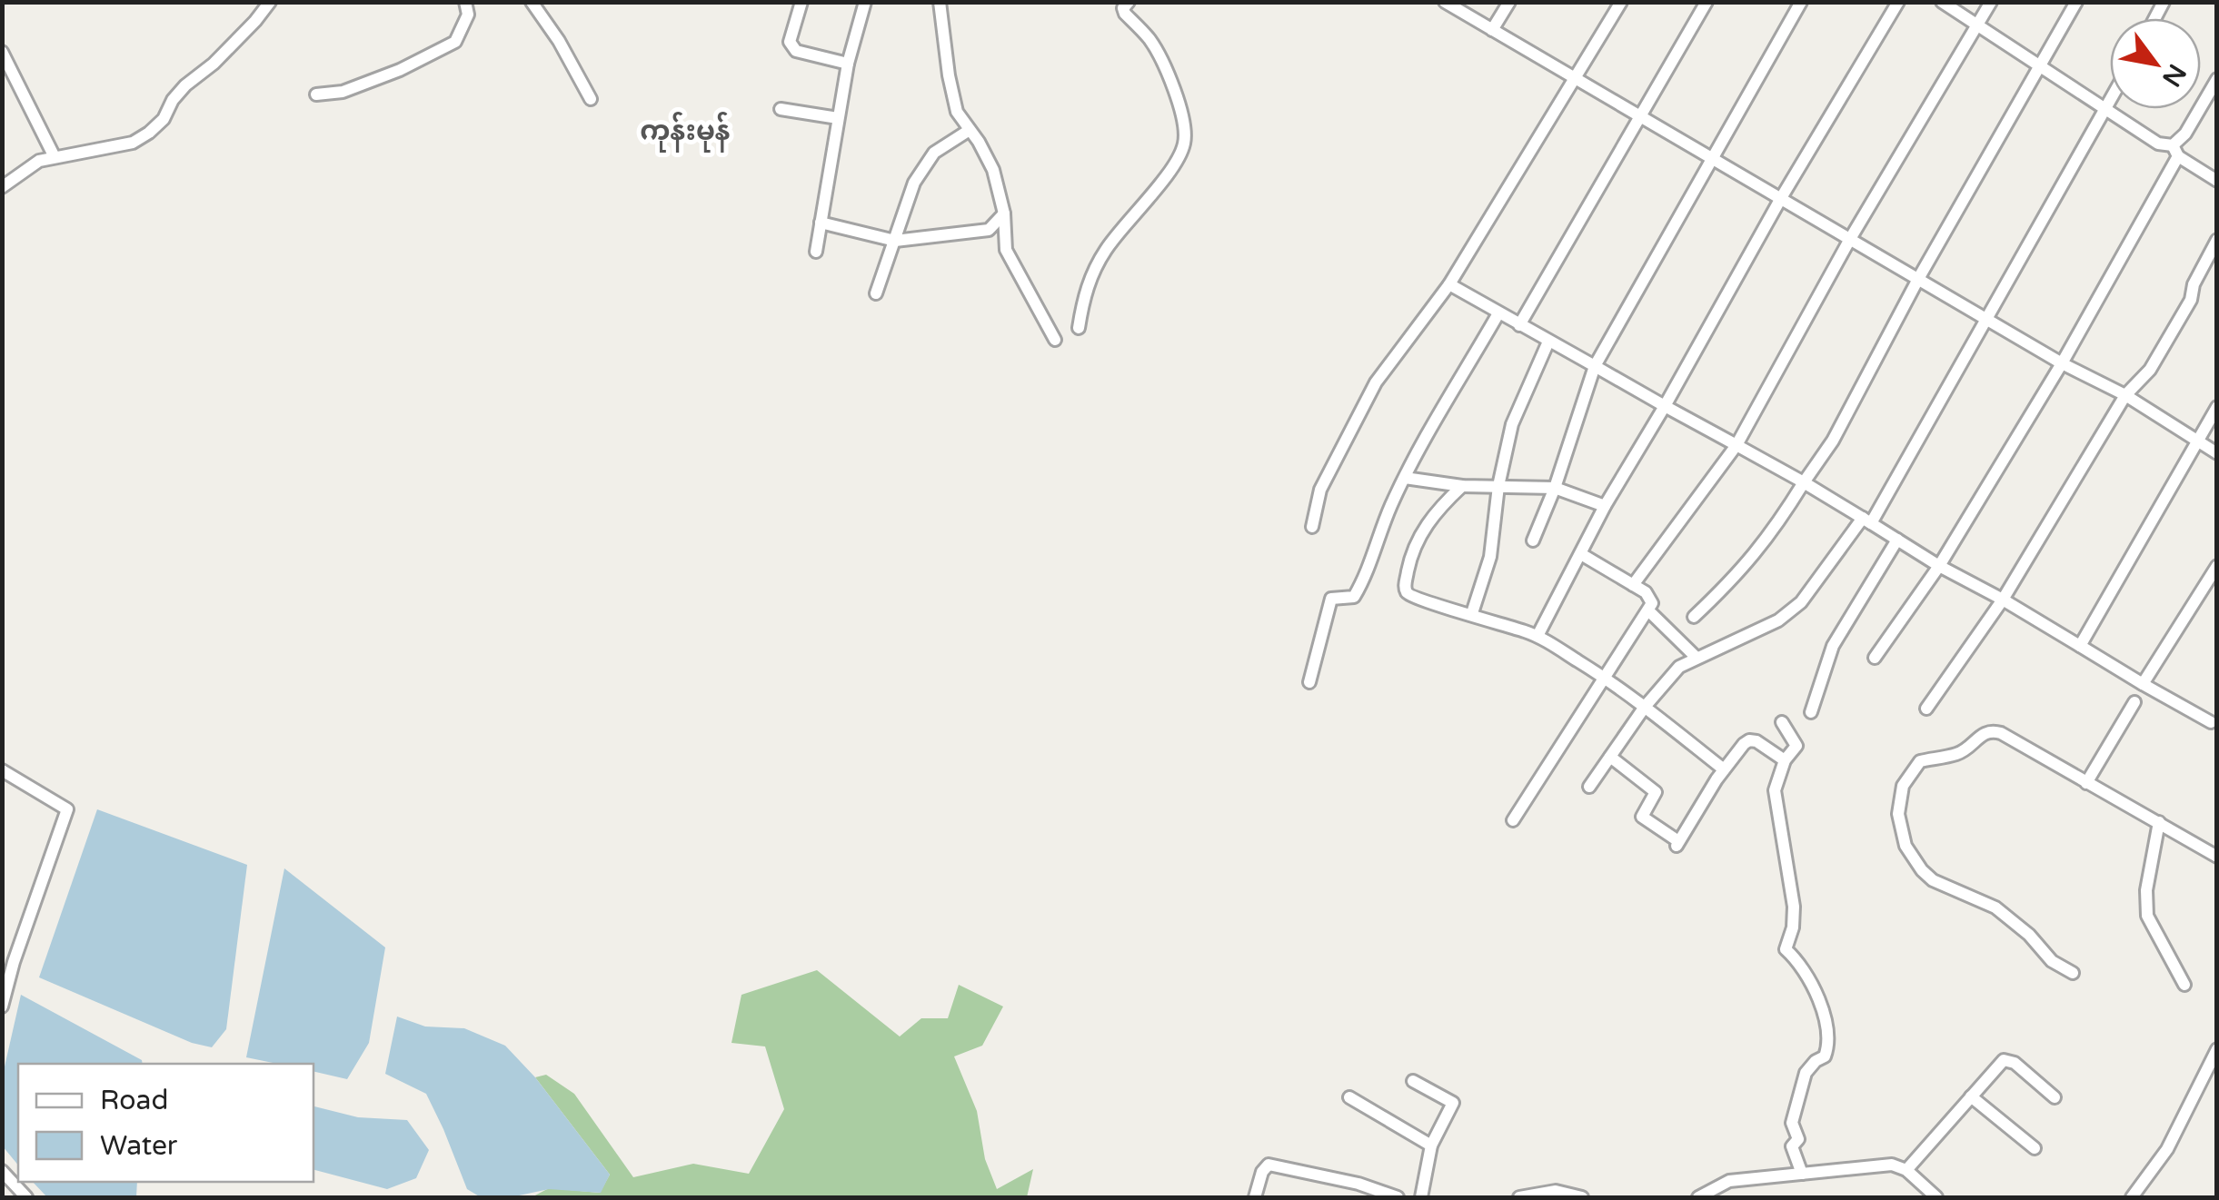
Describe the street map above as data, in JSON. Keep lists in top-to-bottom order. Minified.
{"districts":["ကုန်းမုန်"],"legend":["Road","Water"],"north":"bottom right"}
